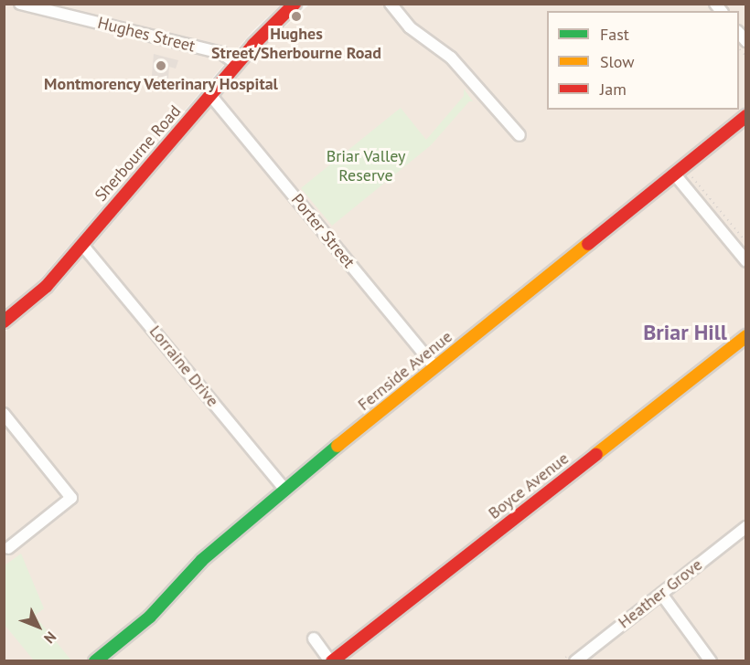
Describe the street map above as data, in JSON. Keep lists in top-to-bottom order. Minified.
{"streets":{"street":["Hughes Street","Sherbourne Road","Porter Street","Lorraine Drive","Fernside Avenue","Boyce Avenue","Heather Grove"]},"crossings":[["Hughes Street","Sherbourne Road"],["Sherbourne Road","Porter Street"],["Sherbourne Road","Lorraine Drive"],["Porter Street","Fernside Avenue"],["Lorraine Drive","Fernside Avenue"]],"districts":["Briar Hill"],"parks":["Briar Valley Reserve"],"places":["Hughes Street/Sherbourne Road","Montmorency Veterinary Hospital"],"legend":["Fast","Slow","Jam"],"north":"bottom right"}
